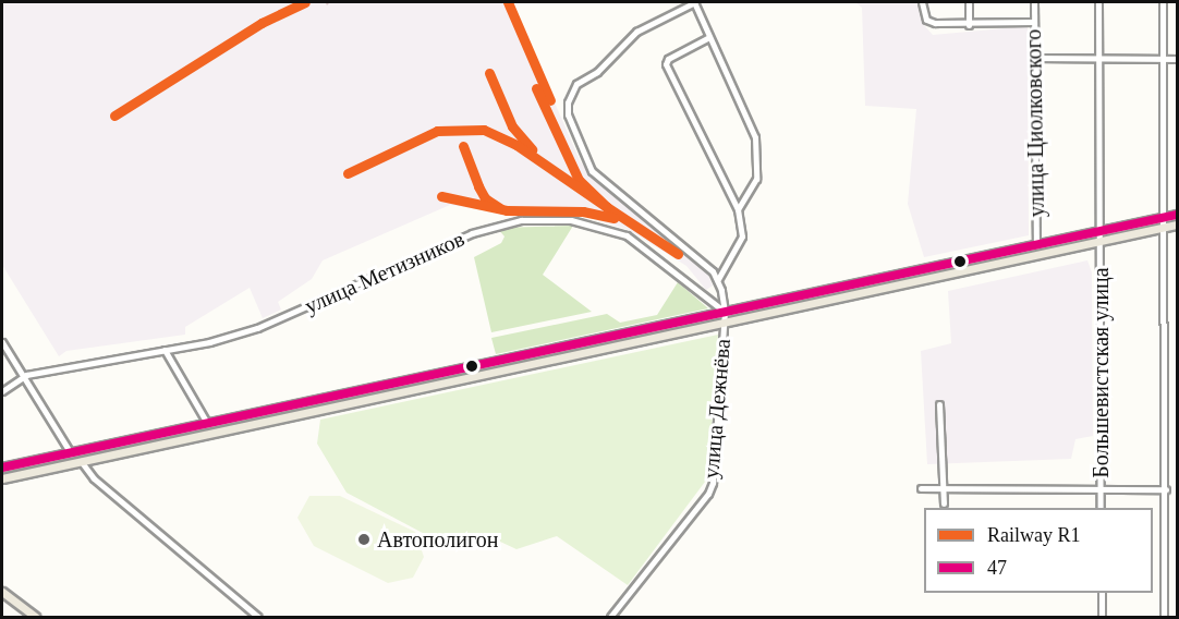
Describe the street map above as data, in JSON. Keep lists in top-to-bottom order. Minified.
{"streets":{"street":["улица Циолковского","улица Метизников","Большевистская улица","улица Дежнёва"]},"crossings":[["улица Метизников","улица Дежнёва"]],"places":["Автополигон"],"lines":["rail line R1","transit line 47"],"legend":["Railway R1","47"]}
